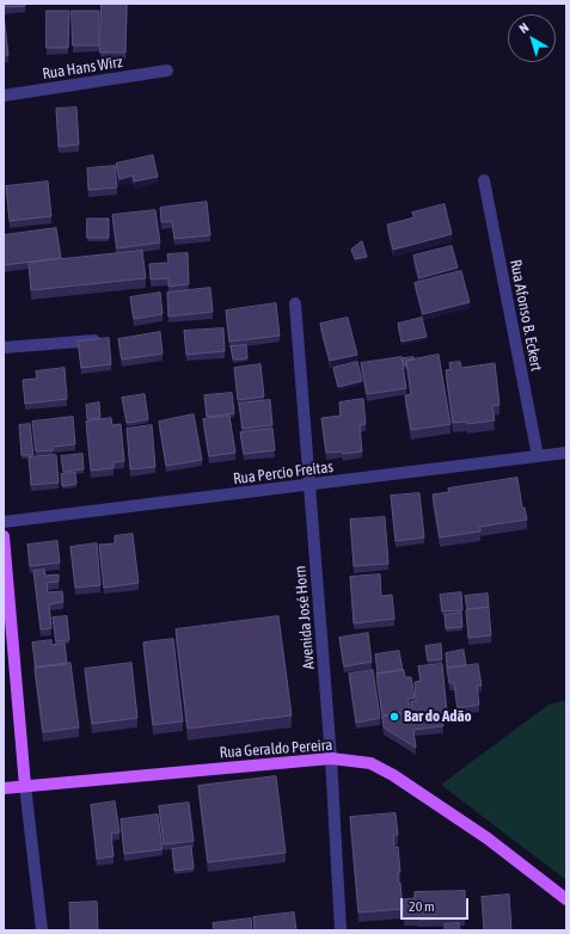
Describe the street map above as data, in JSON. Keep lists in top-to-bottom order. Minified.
{"streets":{"main road":["Rua Geraldo Pereira"],"street":["Rua Hans Wirz","Rua Afonso B. Eckert","Rua Percio Freitas","Avenida José Horn"]},"crossings":[["Rua Afonso B. Eckert","Rua Percio Freitas"],["Rua Percio Freitas","Avenida José Horn"],["Avenida José Horn","Rua Geraldo Pereira"]],"places":["Bar do Adão"],"scale_bar":"20 m","north":"top left"}
